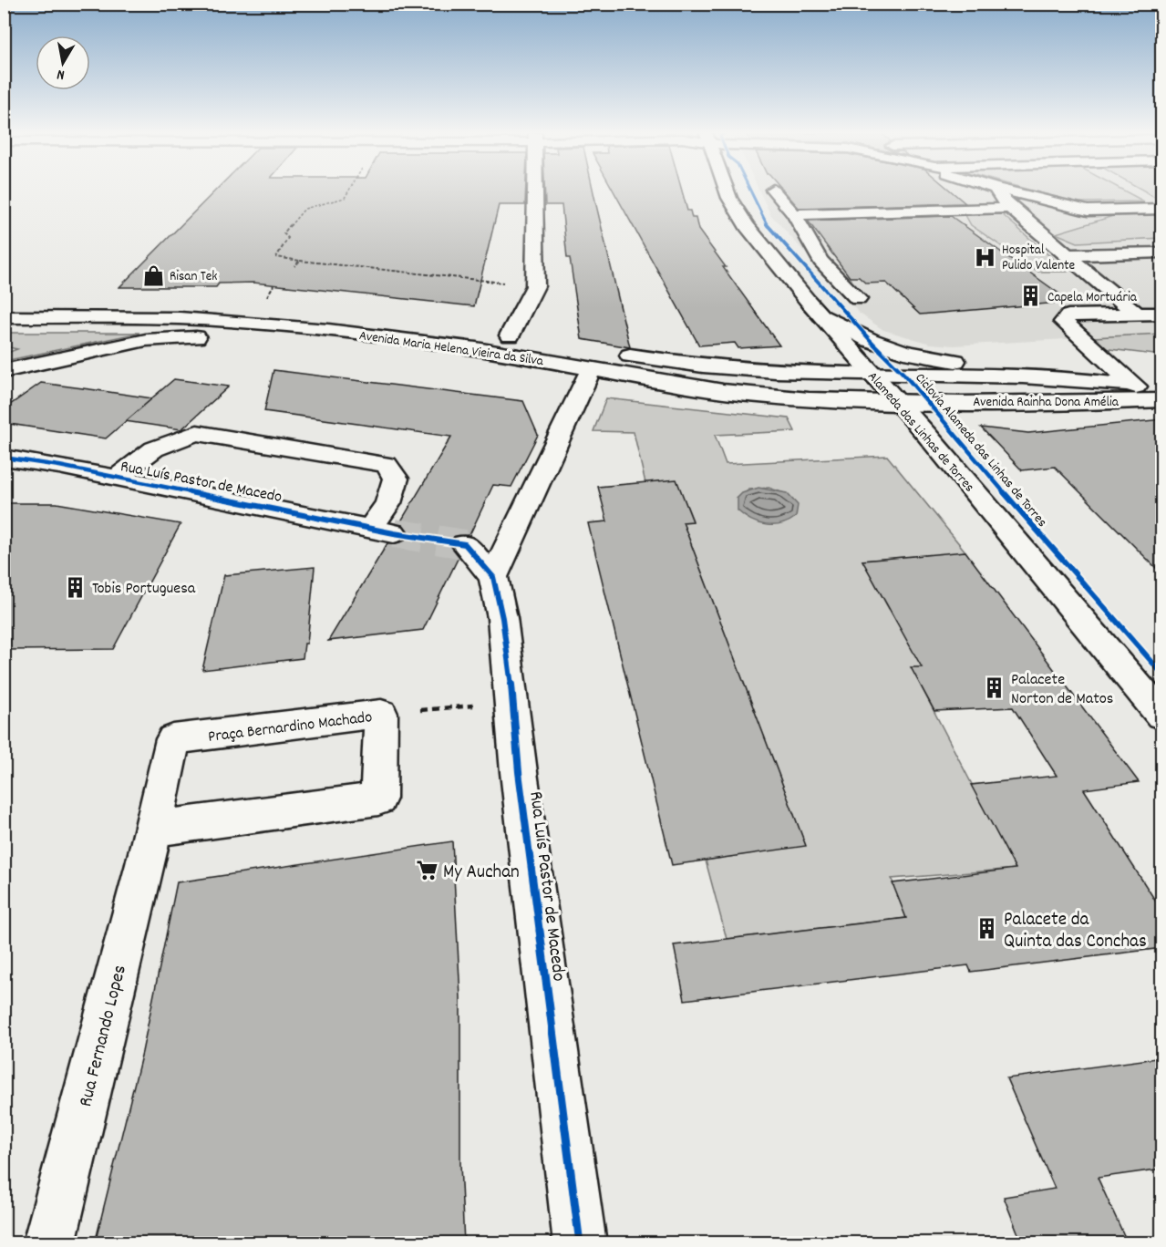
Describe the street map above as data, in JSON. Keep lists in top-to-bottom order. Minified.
{"streets":{"street":["Avenida Maria Helena Vieira da Silva","Avenida Rainha Dona Amélia","Alameda das Linhas de Torres","Rua Luís Pastor de Macedo","Praça Bernardino Machado","Rua Fernando Lopes"],"cycle path":["Ciclovia Alameda das Linhas de Torres"]},"crossings":[["Avenida Maria Helena Vieira da Silva","Avenida Rainha Dona Amélia"],["Avenida Maria Helena Vieira da Silva","Alameda das Linhas de Torres"],["Avenida Rainha Dona Amélia","Alameda das Linhas de Torres"],["Praça Bernardino Machado","Rua Fernando Lopes"]],"places":{"hospital":["Hospital Pulido Valente"],"shop":["Risan Tek"],"building":["Capela Mortuária","Tobis Portuguesa","Palacete Norton de Matos","Palacete da Quinta das Conchas"],"supermarket":["My Auchan"]},"north":"bottom"}
